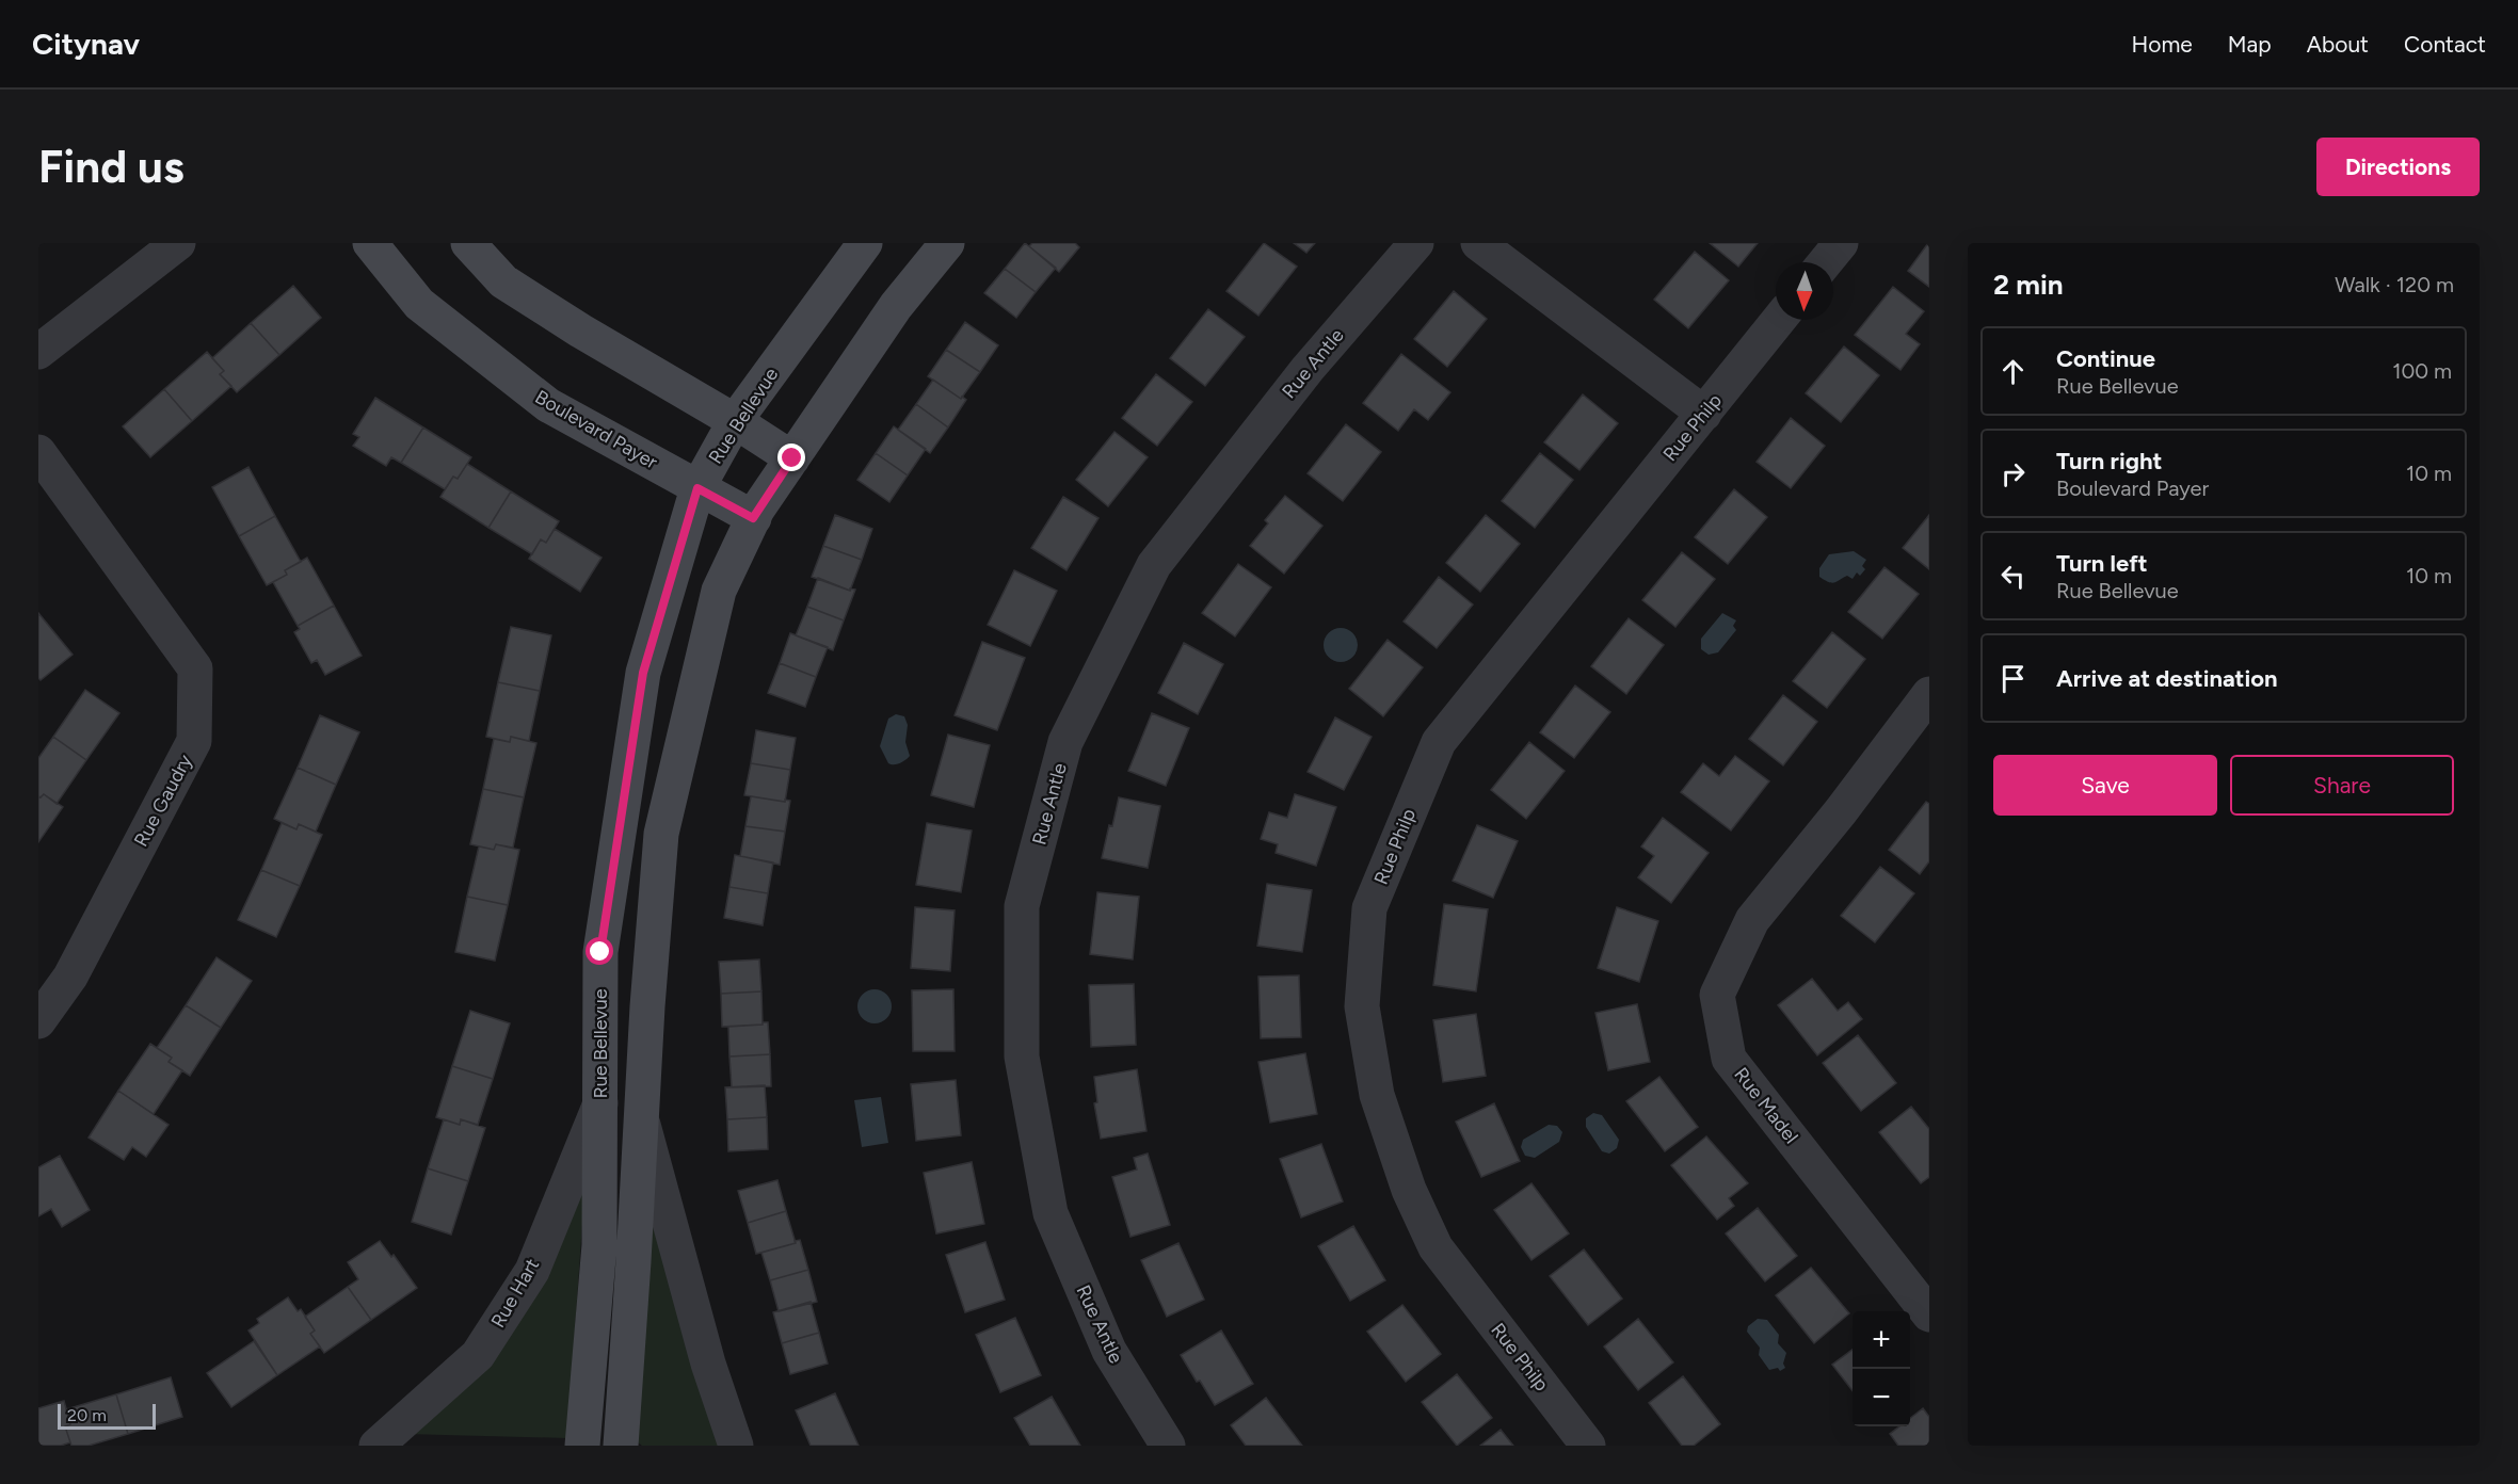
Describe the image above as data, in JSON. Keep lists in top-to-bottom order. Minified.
{"streets":{"street":["Rue Antle","Rue Bellevue","Rue Philp","Boulevard Payer","Rue Gaudry","Rue Madel","Rue Hart"]},"crossings":[["Rue Bellevue","Boulevard Payer"],["Rue Bellevue","Rue Hart"]],"scale_bar":"20 m","north":"bottom","page":{"header":"Citynav","nav":["Home","Map","About","Contact"],"buttons":["Directions",["Save","Share"]],"title":"Find us","heading":["2 min","Walk · 120 m"],"list":[["Continue","Rue Bellevue","100 m"],["Turn right","Boulevard Payer","10 m"],["Turn left","Rue Bellevue","10 m"],"Arrive at destination"],"map_buttons":["+","−"],"scale":"20 m"}}
